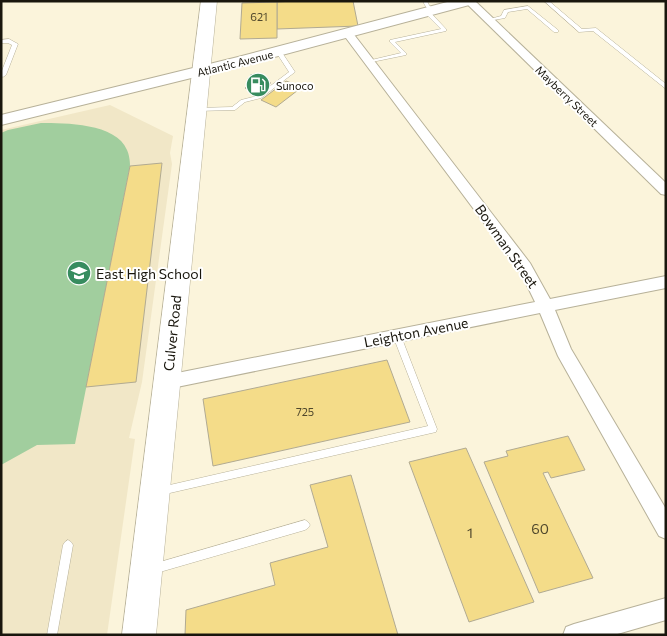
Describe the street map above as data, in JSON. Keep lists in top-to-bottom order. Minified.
{"streets":{"main road":["Atlantic Avenue","Culver Road"],"street":["Mayberry Street","Bowman Street","Leighton Avenue"]},"crossings":[["Atlantic Avenue","Mayberry Street"],["Atlantic Avenue","Bowman Street"],["Atlantic Avenue","Culver Road"],["Bowman Street","Leighton Avenue"],["Leighton Avenue","Culver Road"]],"places":{"fuel station":["Sunoco"],"school or university":["East High School"]},"house_numbers":["621","725","60","1"]}
